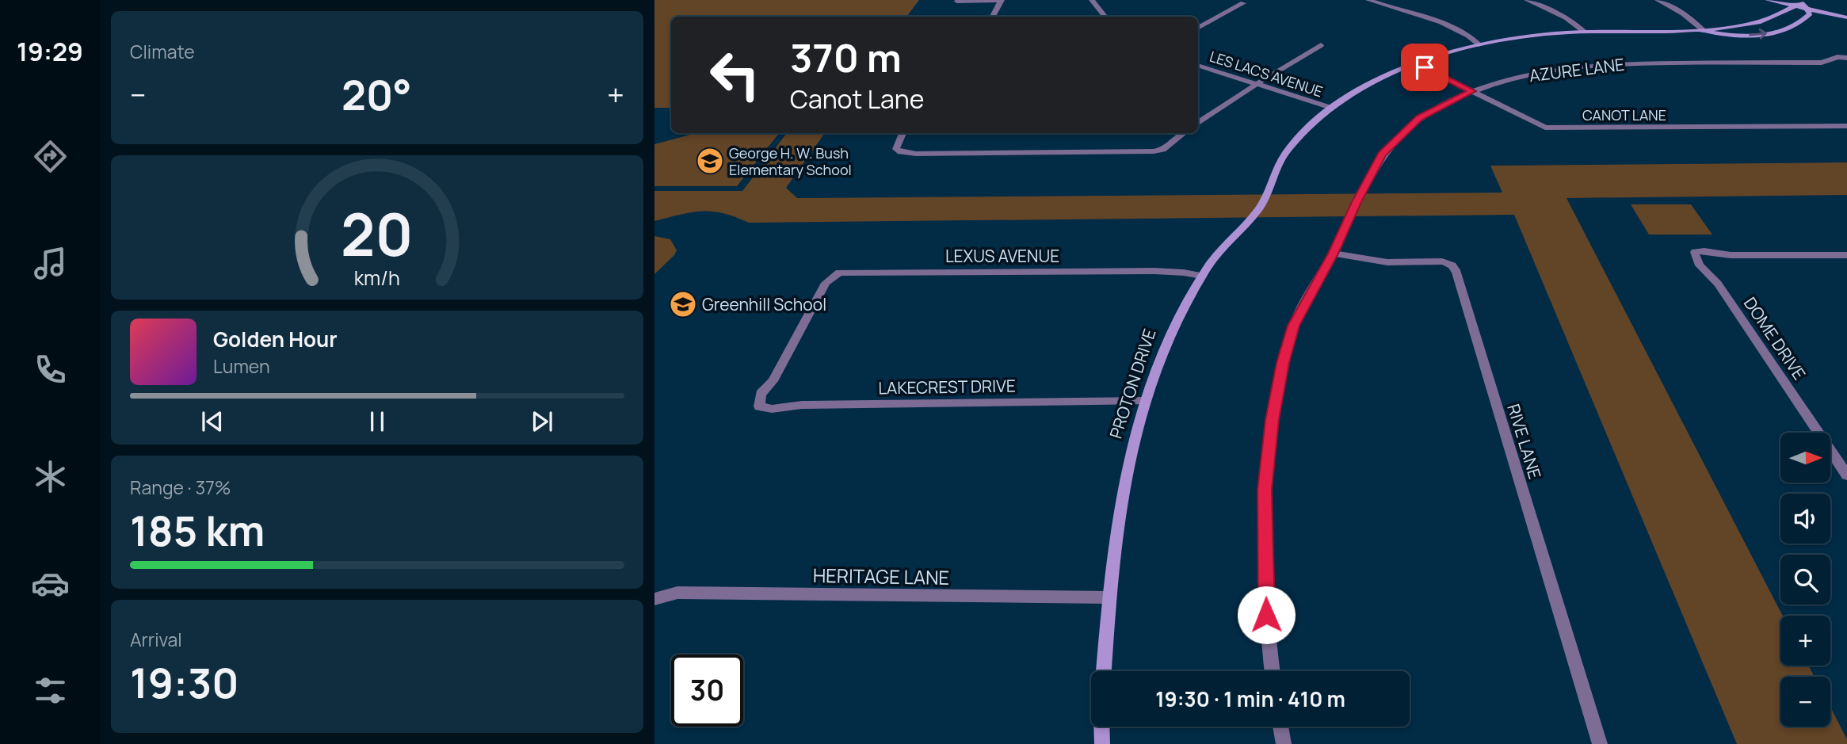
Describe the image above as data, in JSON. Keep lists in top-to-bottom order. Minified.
{"streets":{"street":["AZURE LANE","LES LACS AVENUE","CANOT LANE","LEXUS AVENUE","DOME DRIVE","PROTON DRIVE","LAKECREST DRIVE","RIVE LANE","HERITAGE LANE"]},"crossings":[["AZURE LANE","CANOT LANE"],["AZURE LANE","RIVE LANE"],["LES LACS AVENUE","PROTON DRIVE"],["CANOT LANE","PROTON DRIVE"],["LEXUS AVENUE","PROTON DRIVE"],["LEXUS AVENUE","LAKECREST DRIVE"],["PROTON DRIVE","LAKECREST DRIVE"],["PROTON DRIVE","HERITAGE LANE"]],"places":{"school or university":["George H. W. Bush Elementary School","Greenhill School"]},"north":"right","page":{"tabs":"19:29","tile":["Climate",["Range · 37%","185 km"],["Arrival","19:30"]],"turn":["370 m","Canot Lane"],"heat":["−","20°","+"],"song":["Golden Hour","Lumen"],"map_buttons":["+","−"],"limit":"30","trip":"19:30 · 1 min · 410 m","gauge":["20","km/h"]}}
